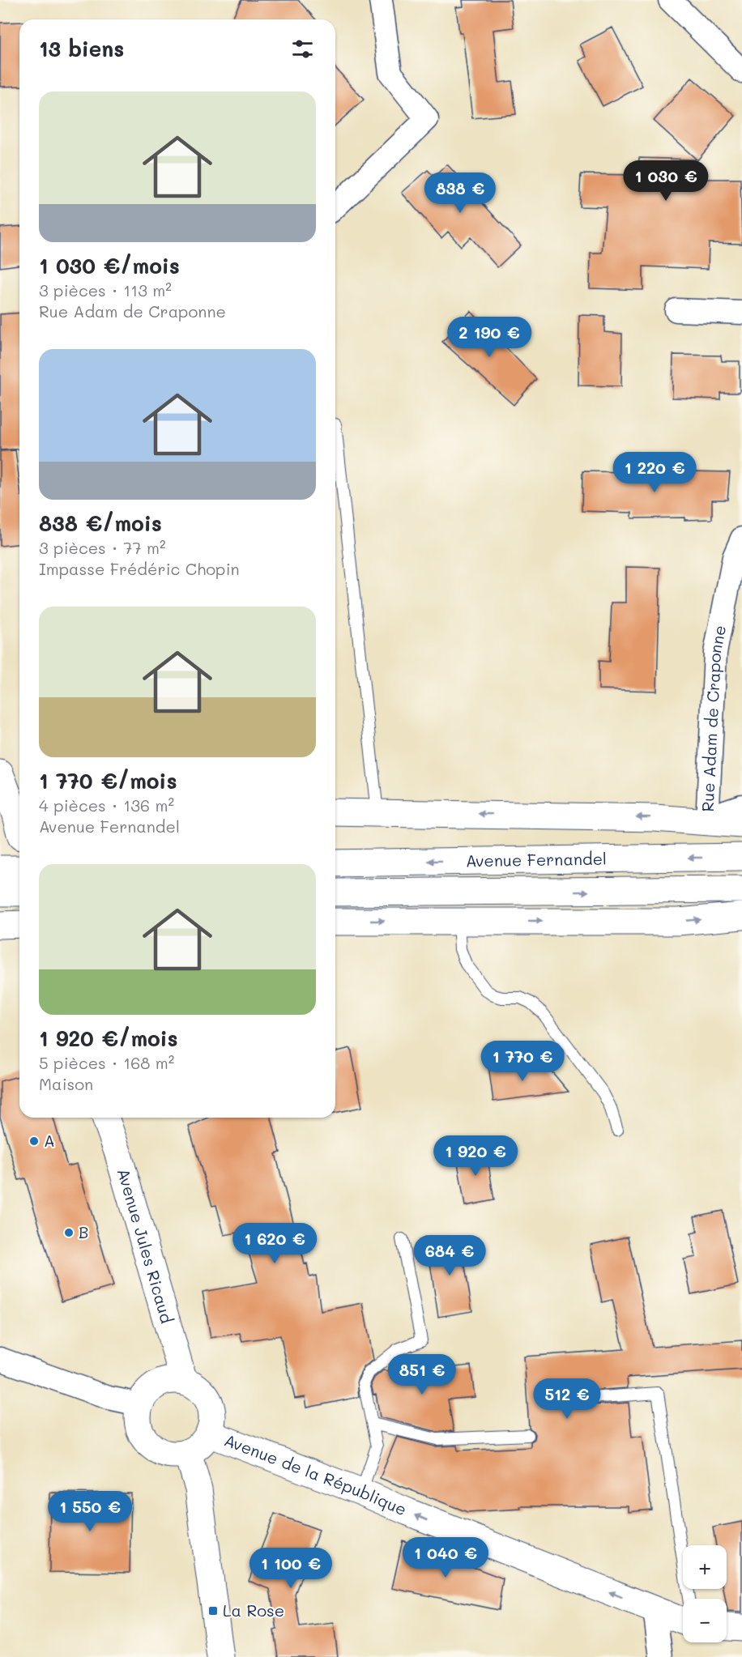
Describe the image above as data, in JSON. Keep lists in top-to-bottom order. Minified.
{"streets":{"main road":["Avenue Fernandel","Avenue Jules Ricaud","Avenue de la République"],"street":["Rue Adam de Craponne"]},"crossings":[["Avenue Jules Ricaud","Avenue de la République"]],"one_way":["Avenue de la République"],"places":{"other":["A","B"],"transit":["La Rose"]},"page":{"heading":"13 biens","list":[{"name":"1 030 €/mois","note":"3 pièces · 113 m² · Rue Adam de Craponne"},{"name":"838 €/mois","note":"3 pièces · 77 m² · Impasse Frédéric Chopin"},{"name":"1 770 €/mois","note":"4 pièces · 136 m² · Avenue Fernandel"},{"name":"1 920 €/mois","note":"5 pièces · 168 m² · Maison"}],"price":["1 030 €","838 €","2 190 €","1 220 €","1 770 €","1 920 €","1 620 €","684 €","851 €","512 €","1 550 €","1 040 €","1 100 €"],"map_buttons":["+","−"]}}
